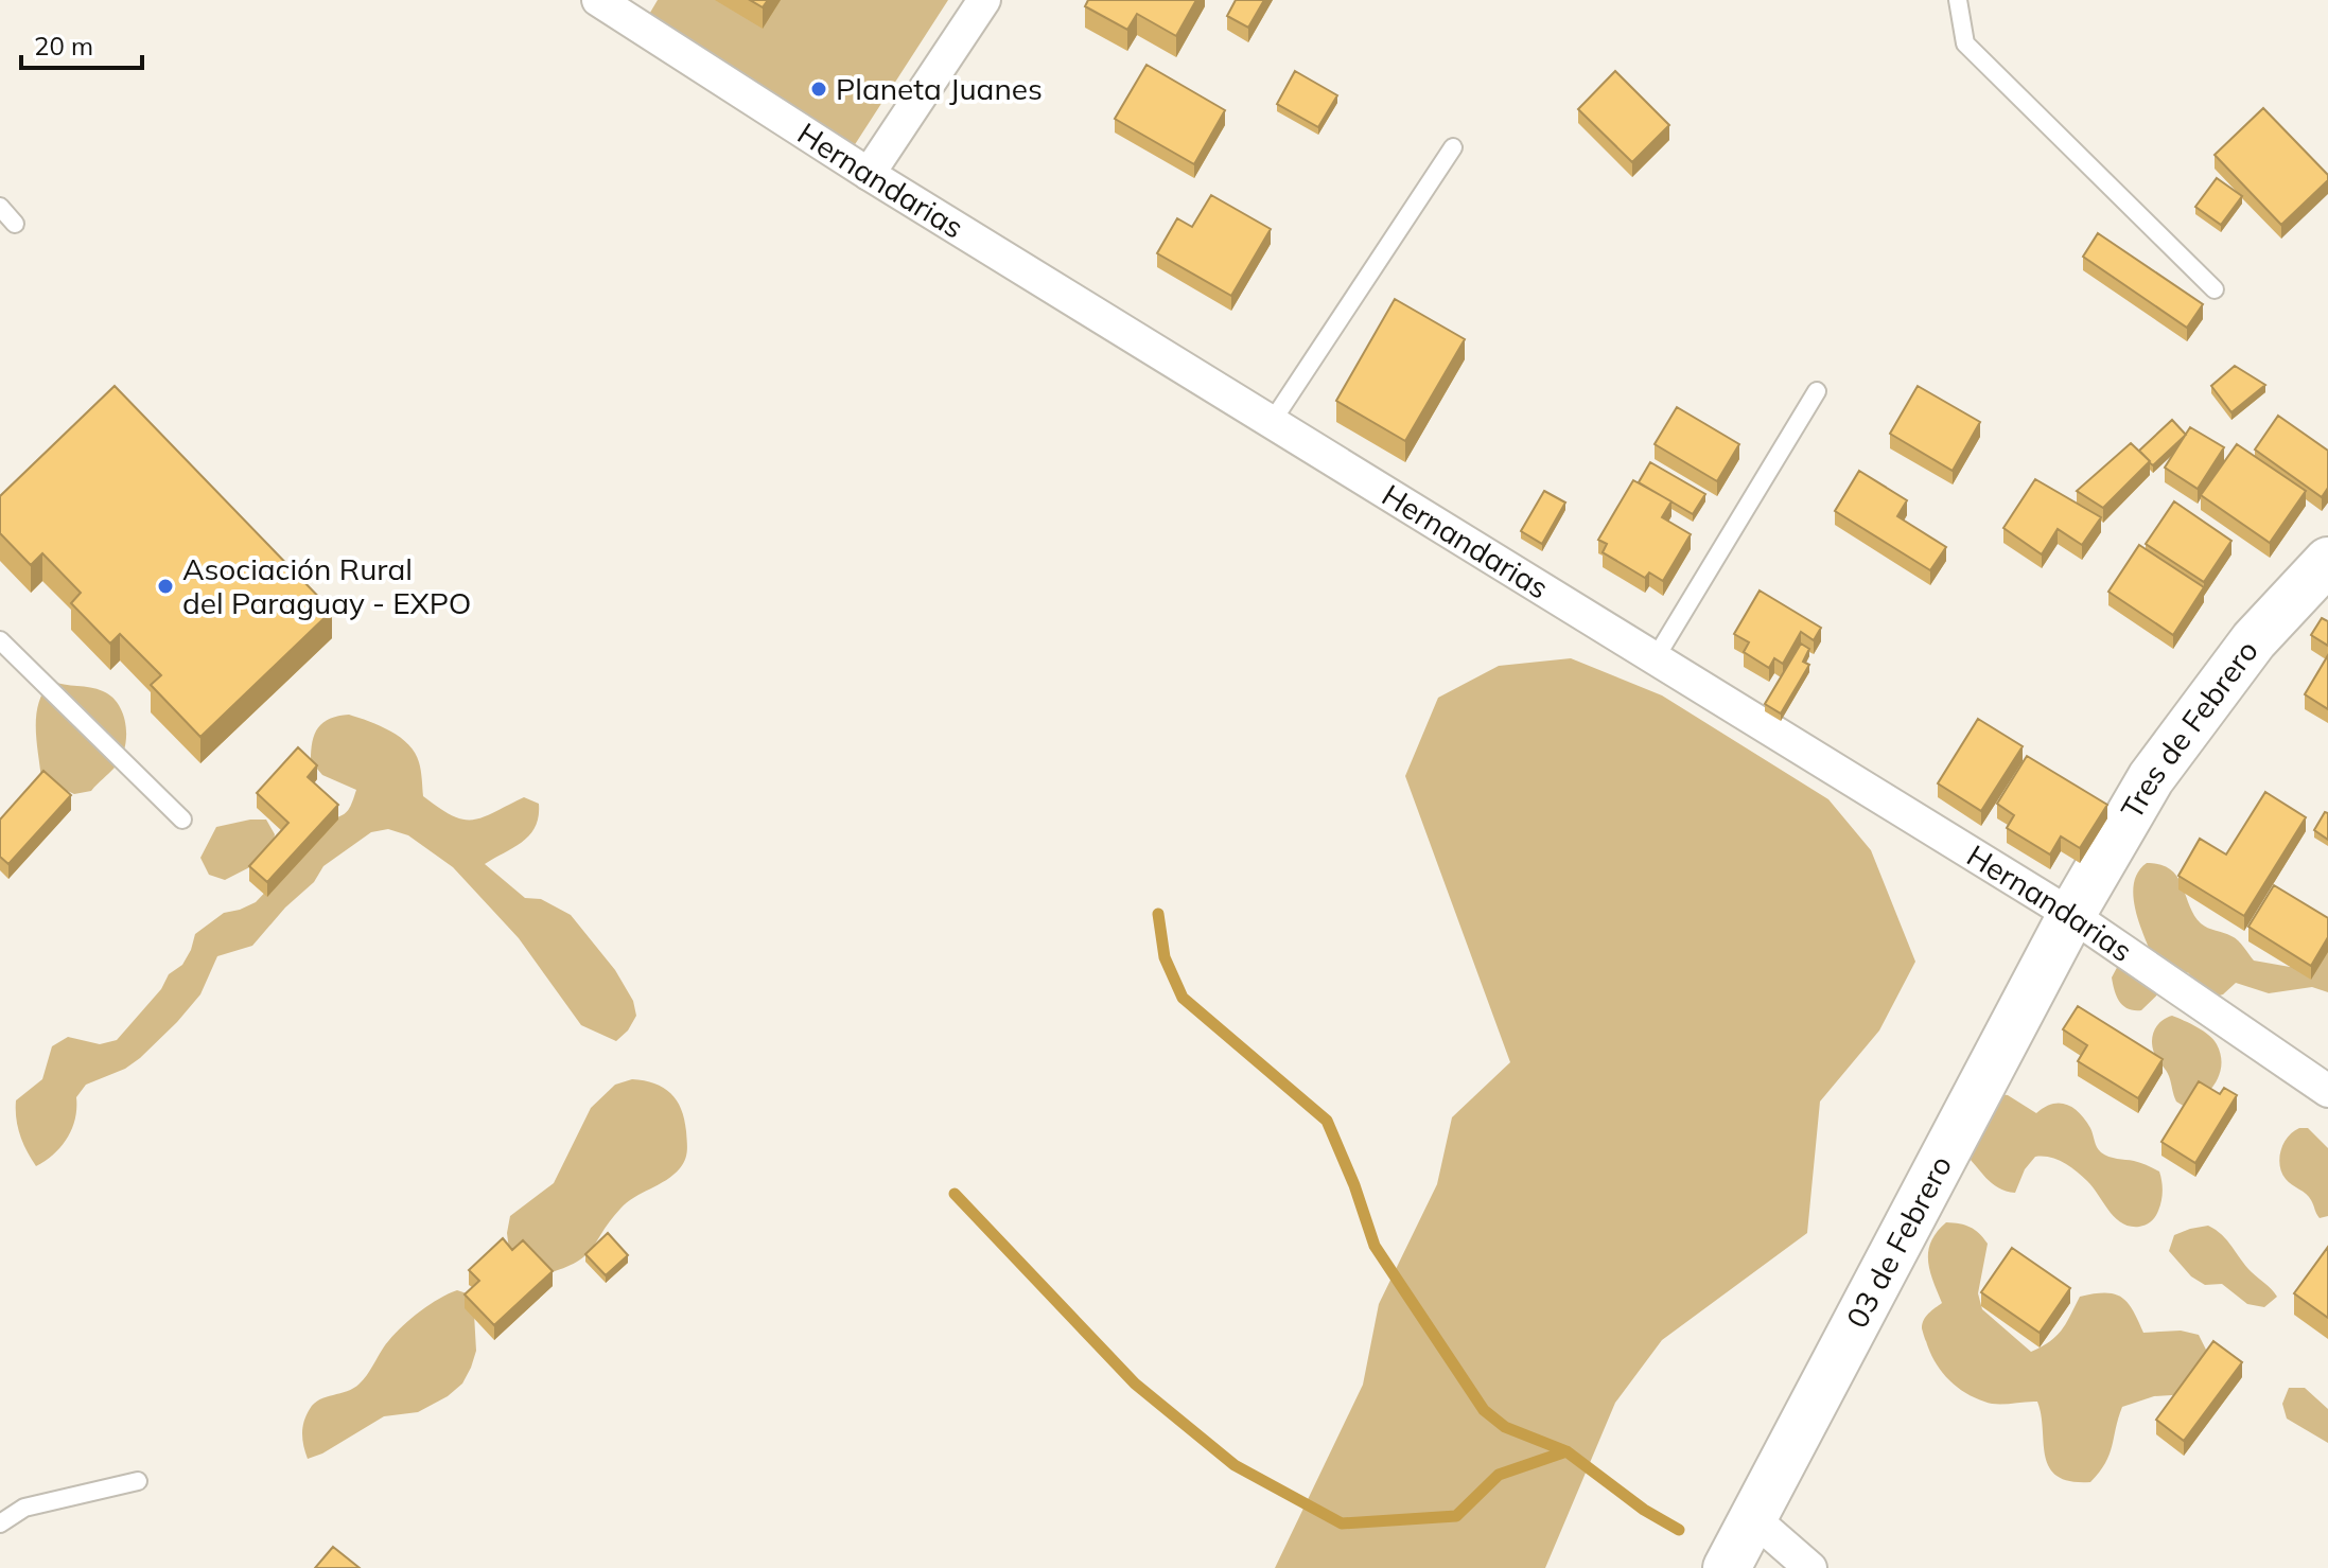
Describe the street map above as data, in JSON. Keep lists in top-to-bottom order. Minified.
{"streets":{"street":["Hernandarias","Tres de Febrero","03 de Febrero"]},"crossings":[["Hernandarias","Tres de Febrero"],["Hernandarias","03 de Febrero"],["Tres de Febrero","03 de Febrero"]],"places":["Planeta Juanes","Asociación Rural del Paraguay - EXPO"],"scale_bar":"20 m"}
